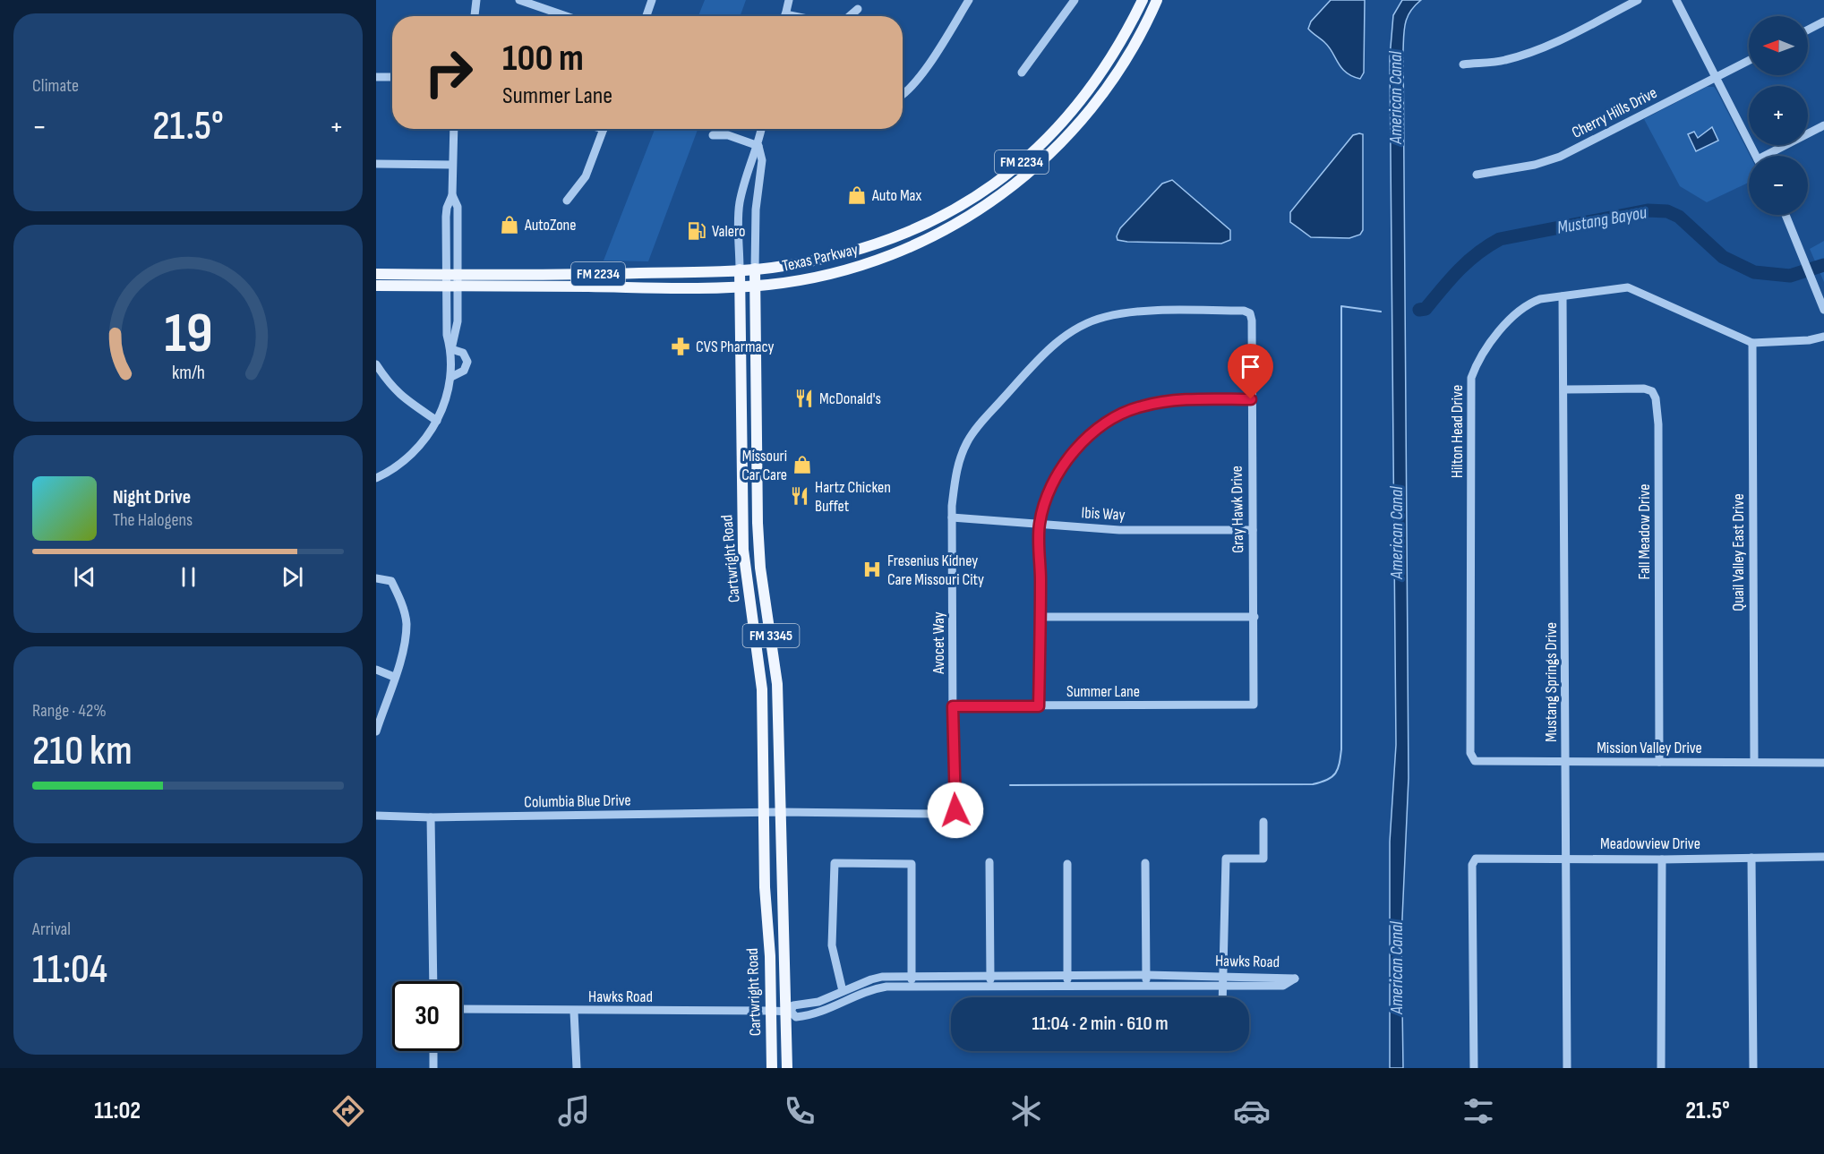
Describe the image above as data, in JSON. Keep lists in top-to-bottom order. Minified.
{"streets":{"main road":["FM 2234","Texas Parkway","Cartwright Road","FM 3345"],"street":["Cherry Hills Drive","Hilton Head Drive","Gray Hawk Drive","Ibis Way","Fall Meadow Drive","Quail Valley East Drive","Avocet Way","Mustang Springs Drive","Summer Lane","Mission Valley Drive","Columbia Blue Drive","Meadowview Drive","Hawks Road"]},"crossings":[["Texas Parkway","Cartwright Road"],["Hilton Head Drive","Quail Valley East Drive"],["Hilton Head Drive","Mustang Springs Drive"],["Hilton Head Drive","Mission Valley Drive"],["Gray Hawk Drive","Ibis Way"],["Gray Hawk Drive","Avocet Way"],["Gray Hawk Drive","Summer Lane"],["Ibis Way","Avocet Way"],["Fall Meadow Drive","Mustang Springs Drive"],["Fall Meadow Drive","Mission Valley Drive"],["Quail Valley East Drive","Mission Valley Drive"],["Cartwright Road","Avocet Way"],["Cartwright Road","Columbia Blue Drive"],["Cartwright Road","Hawks Road"],["Avocet Way","Summer Lane"],["Avocet Way","Columbia Blue Drive"],["Mustang Springs Drive","Mission Valley Drive"],["Mustang Springs Drive","Meadowview Drive"]],"water":["American Canal","Mustang Bayou"],"places":{"shop":["Auto Max","AutoZone","Missouri Car Care"],"fuel station":["Valero"],"pharmacy":["CVS Pharmacy"],"restaurant":["McDonald's","Hartz Chicken Buffet"],"hospital":["Fresenius Kidney Care Missouri City"]},"north":"left","page":{"tile":["Climate",["Range · 42%","210 km"],["Arrival","11:04"]],"map_buttons":["+","−"],"turn":["100 m","Summer Lane"],"heat":["−","21.5°","+"],"song":["Night Drive","The Halogens"],"limit":"30","trip":"11:04 · 2 min · 610 m","tabs":["11:02","21.5°"],"gauge":["19","km/h"]}}
